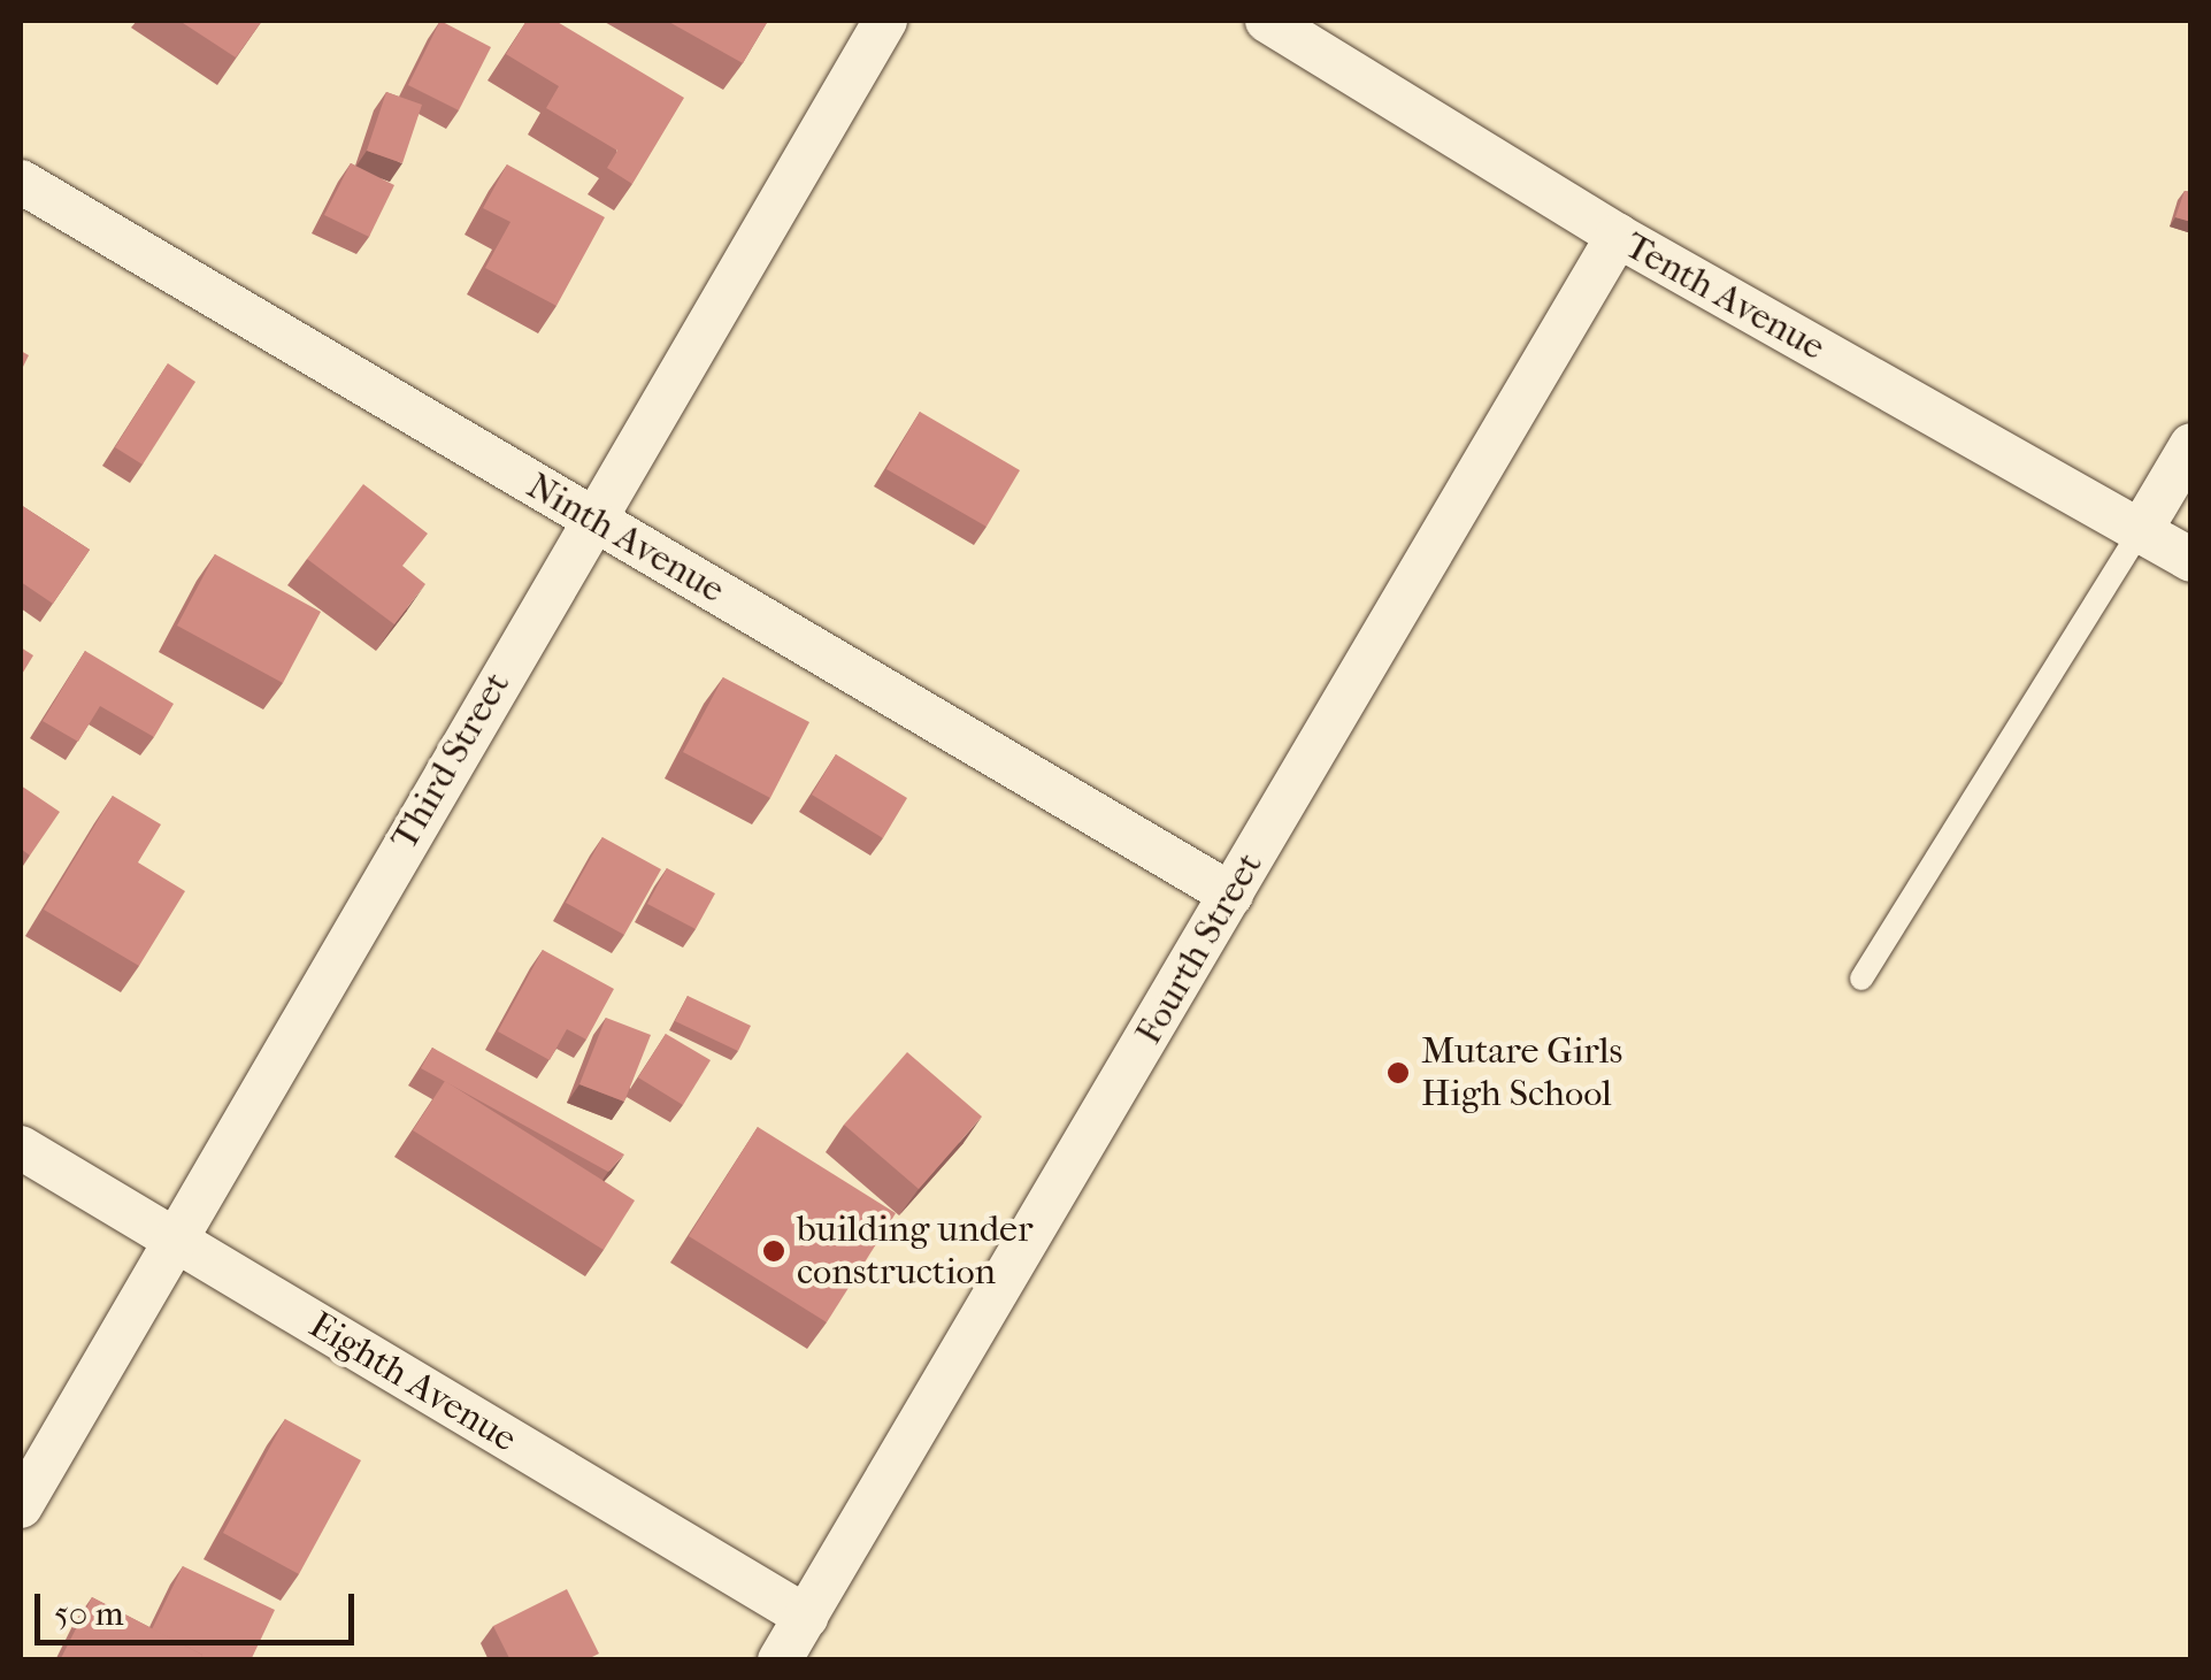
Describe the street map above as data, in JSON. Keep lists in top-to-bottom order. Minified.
{"streets":{"street":["Tenth Avenue","Ninth Avenue","Third Street","Fourth Street","Eighth Avenue"]},"crossings":[["Tenth Avenue","Fourth Street"],["Ninth Avenue","Third Street"],["Ninth Avenue","Fourth Street"],["Third Street","Eighth Avenue"],["Fourth Street","Eighth Avenue"]],"places":["Mutare Girls High School","building under construction"],"scale_bar":"50 m"}
